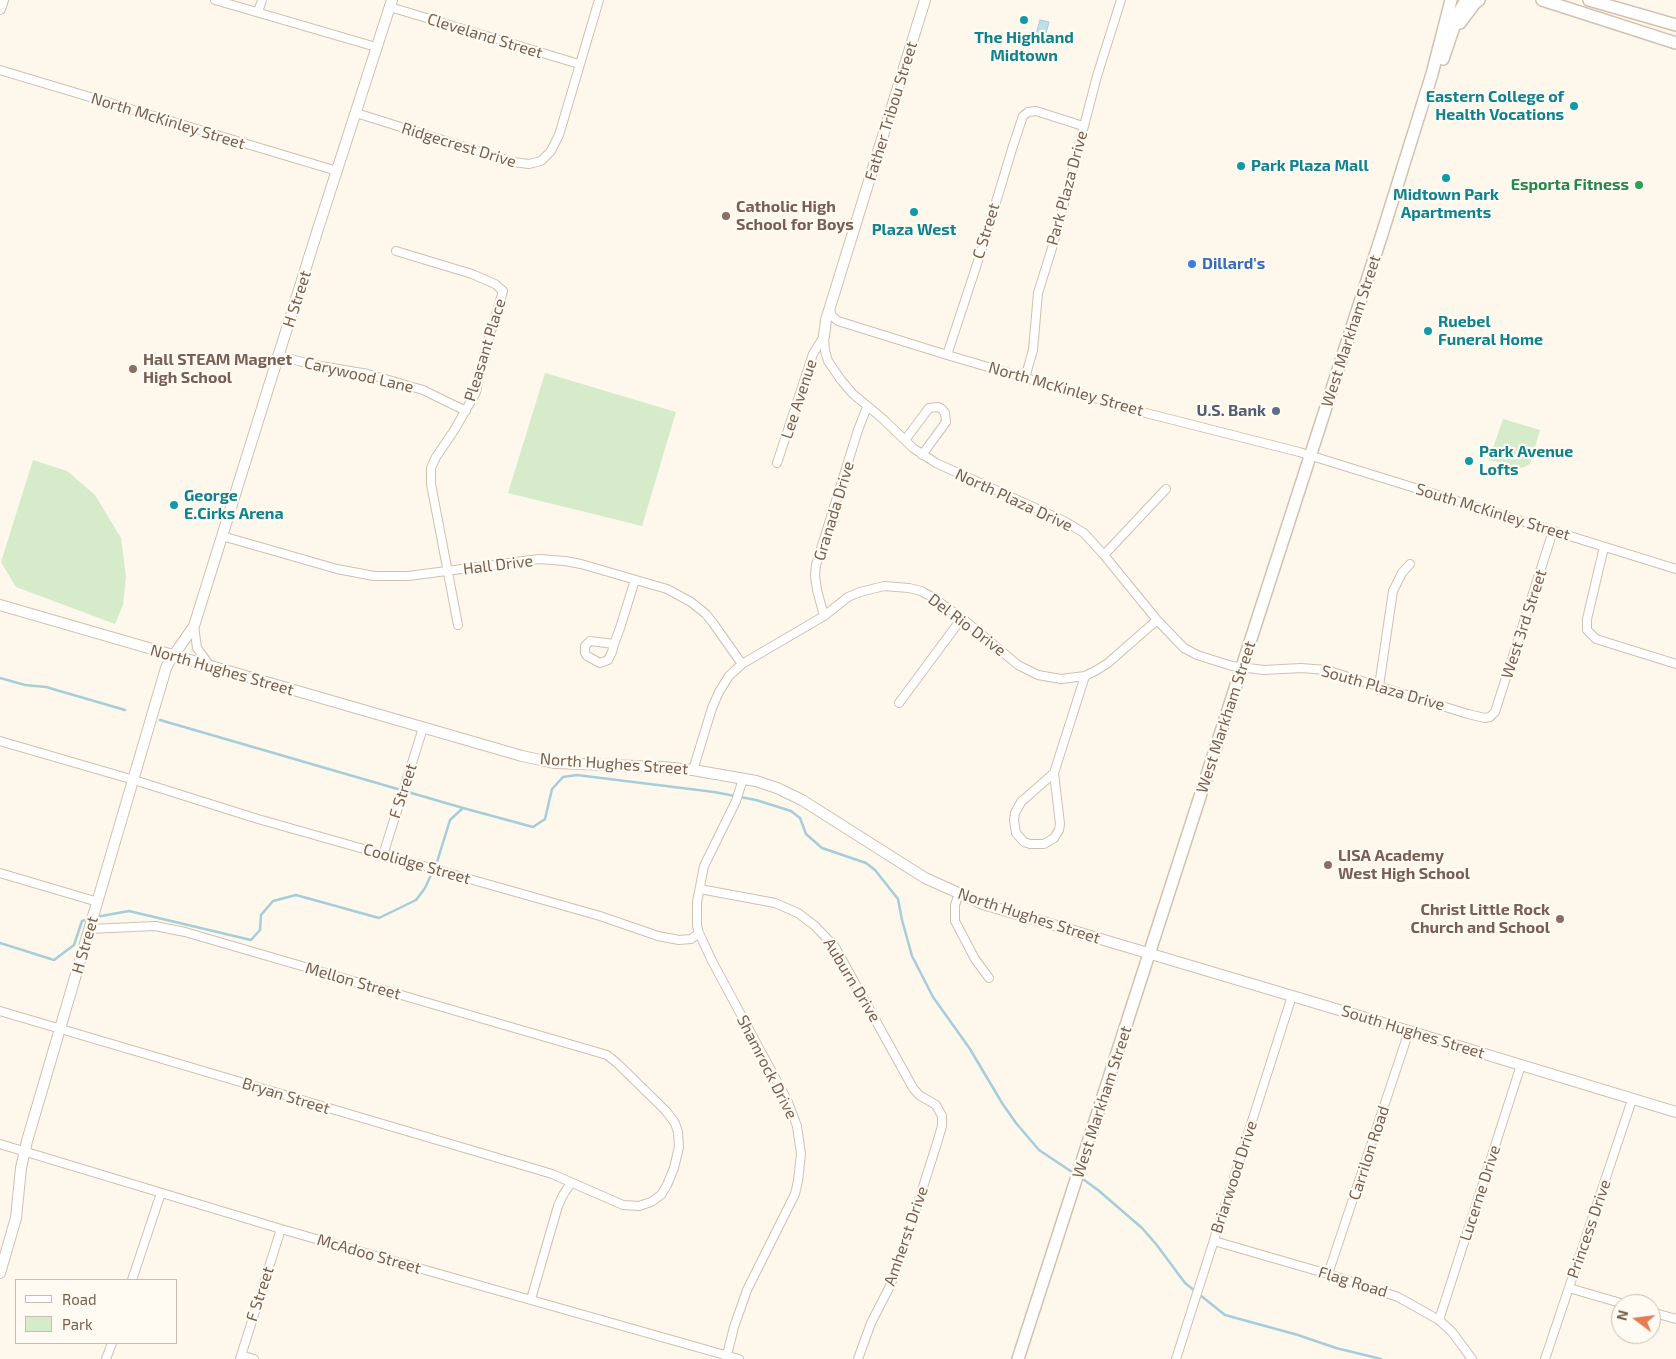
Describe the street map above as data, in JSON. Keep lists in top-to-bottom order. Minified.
{"streets":{"main road":["West Markham Street"],"street":["Cleveland Street","Father Tribou Street","North McKinley Street","Ridgecrest Drive","Park Plaza Drive","C Street","H Street","Pleasant Place","Carywood Lane","Lee Avenue","North Plaza Drive","Granada Drive","South McKinley Street","Hall Drive","West 3rd Street","Del Rio Drive","North Hughes Street","South Plaza Drive","F Street","Coolidge Street","Auburn Drive","Mellon Street","South Hughes Street","Shamrock Drive","Bryan Street","Carrilon Road","Briarwood Drive","Lucerne Drive","Princess Drive","Amherst Drive","McAdoo Street","Flag Road"]},"crossings":[["Cleveland Street","Ridgecrest Drive"],["Cleveland Street","H Street"],["Father Tribou Street","North McKinley Street"],["Father Tribou Street","Lee Avenue"],["Father Tribou Street","North Plaza Drive"],["North McKinley Street","Park Plaza Drive"],["North McKinley Street","C Street"],["North McKinley Street","H Street"],["North McKinley Street","West Markham Street"],["North McKinley Street","South McKinley Street"],["Ridgecrest Drive","H Street"],["Park Plaza Drive","C Street"],["H Street","Carywood Lane"],["H Street","Hall Drive"],["H Street","North Hughes Street"],["H Street","Coolidge Street"],["H Street","Mellon Street"],["H Street","Bryan Street"],["H Street","McAdoo Street"],["West Markham Street","North Plaza Drive"],["West Markham Street","South McKinley Street"],["West Markham Street","North Hughes Street"],["West Markham Street","South Plaza Drive"],["West Markham Street","South Hughes Street"],["Pleasant Place","Carywood Lane"],["Pleasant Place","Hall Drive"],["Lee Avenue","North Plaza Drive"],["North Plaza Drive","Granada Drive"],["North Plaza Drive","Del Rio Drive"],["North Plaza Drive","South Plaza Drive"],["Granada Drive","Del Rio Drive"],["South McKinley Street","West 3rd Street"],["Hall Drive","Del Rio Drive"],["West 3rd Street","South Plaza Drive"],["Del Rio Drive","North Hughes Street"],["North Hughes Street","F Street"],["North Hughes Street","South Hughes Street"],["North Hughes Street","Shamrock Drive"],["F Street","Coolidge Street"],["F Street","McAdoo Street"],["Coolidge Street","Shamrock Drive"],["Auburn Drive","Shamrock Drive"],["Auburn Drive","Amherst Drive"],["Mellon Street","Bryan Street"],["South Hughes Street","Carrilon Road"],["South Hughes Street","Briarwood Drive"],["South Hughes Street","Lucerne Drive"],["South Hughes Street","Princess Drive"],["Shamrock Drive","McAdoo Street"],["Carrilon Road","Flag Road"],["Briarwood Drive","Flag Road"],["Lucerne Drive","Flag Road"]],"places":["The Highland Midtown","Eastern College of Health Vocations","Park Plaza Mall","Midtown Park Apartments","Esporta Fitness","Plaza West","Catholic High School for Boys","Dillard's","Ruebel Funeral Home","Hall STEAM Magnet High School","U.S. Bank","Park Avenue Lofts","George E.Cirks Arena","LISA Academy West High School","Christ Little Rock Church and School"],"legend":["Road","Park"],"north":"left"}
